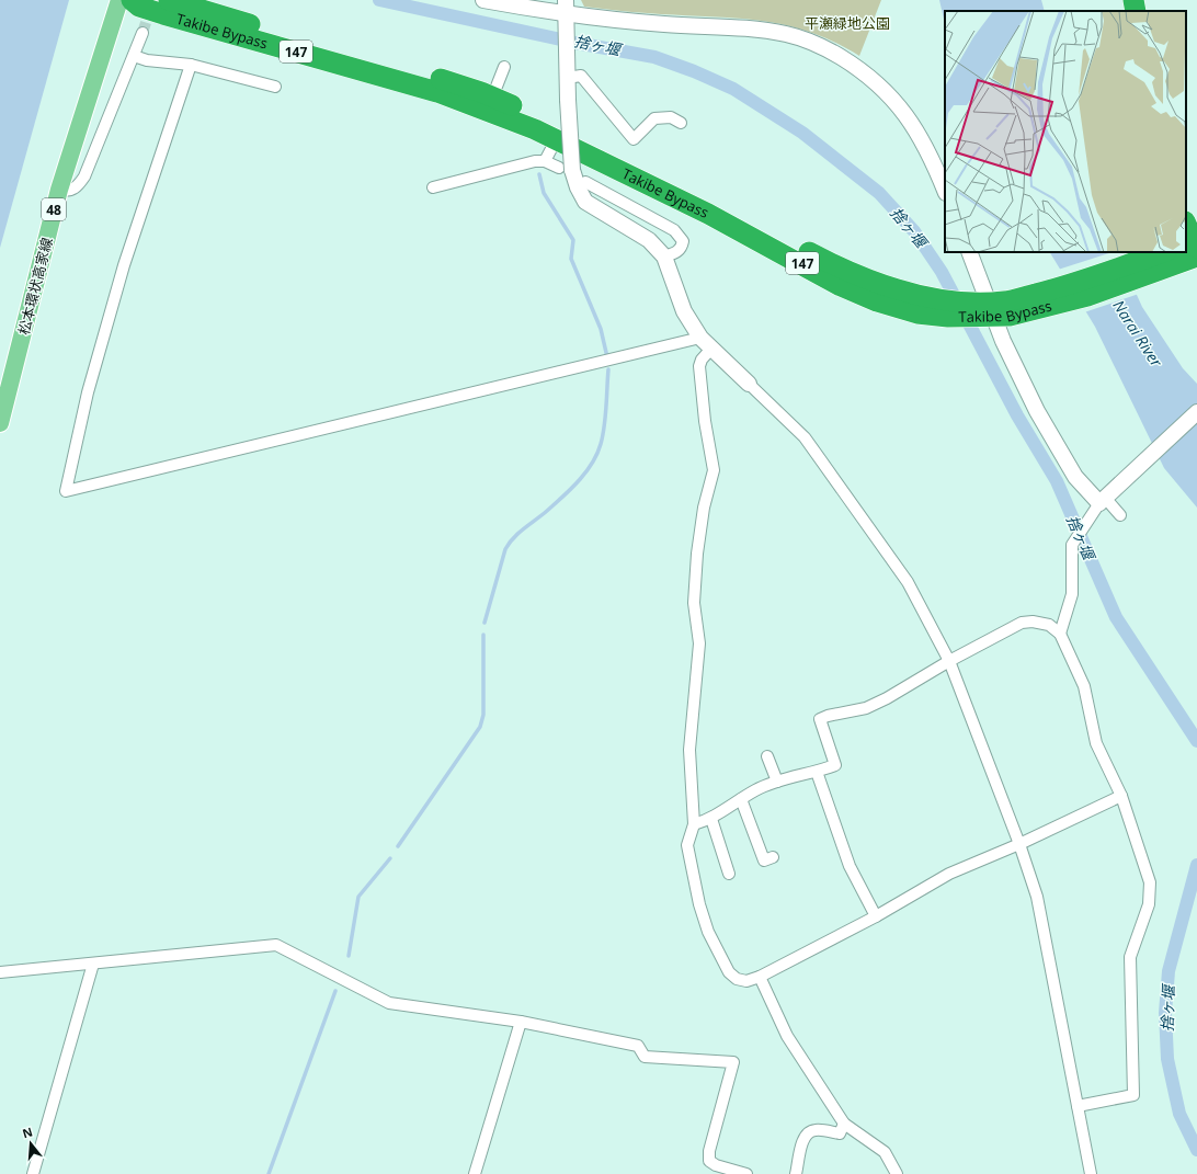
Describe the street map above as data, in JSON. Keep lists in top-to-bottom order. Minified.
{"streets":{"highway":["Takibe Bypass","147"],"main road":["48","松本環状高家線"]},"water":["捨ヶ堰","Narai River"],"parks":["平瀬緑地公園"],"north":"top"}
